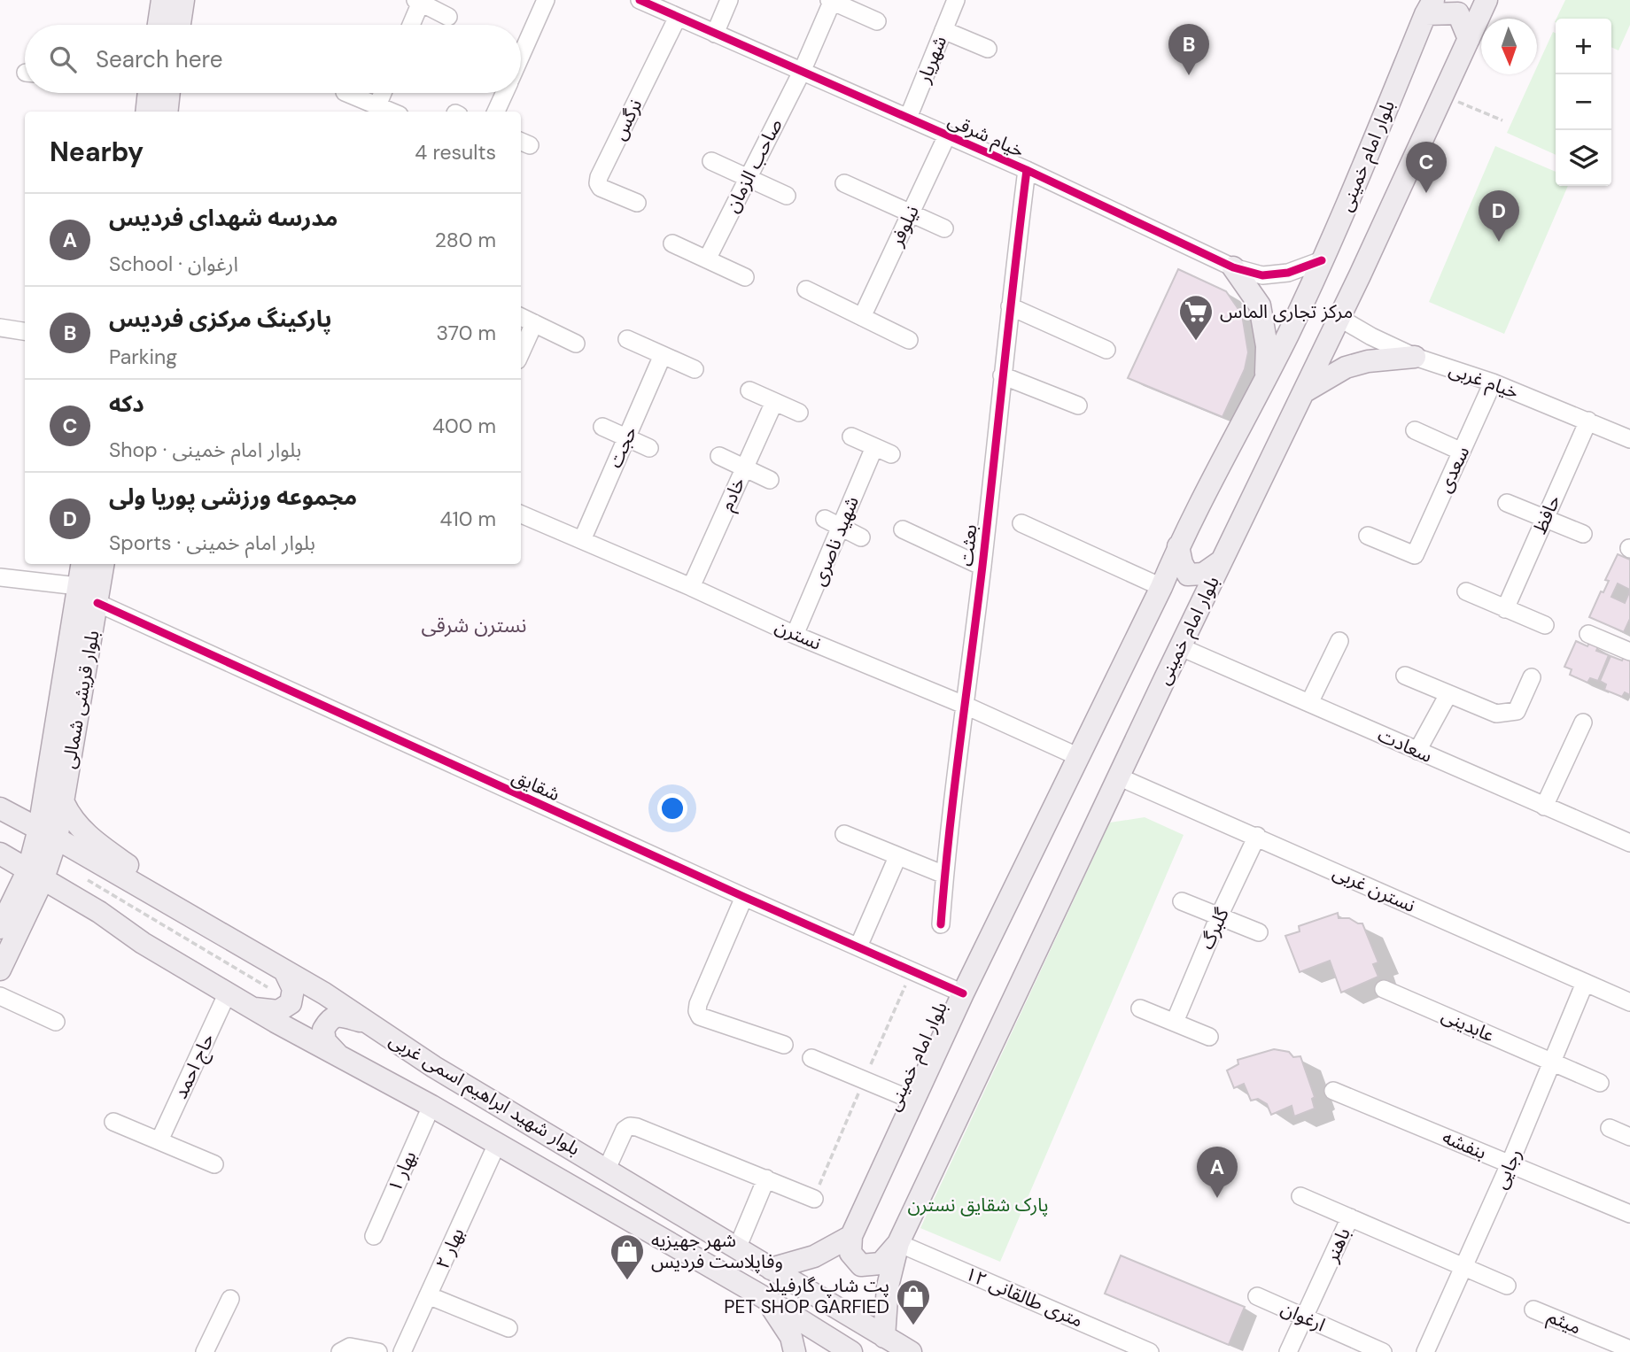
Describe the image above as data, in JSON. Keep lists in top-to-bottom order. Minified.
{"streets":{"main road":["بلوار امام خمینی","بلوار قریشی شمالی","بلوار شهید ابراهیم اسمی غربی"],"street":["شهریار","نرگس","خیام شرقی","صاحب الزمان","نیلوفر","خیام غربی","حجت","سعدی","خادم","حافظ","شهید ناصری","بعثت","نسترن","سعادت","شقایق","نسترن غربی","گلبرگ","عابدینی","حاج احمد","بنفشه","رجایی","بهار ۱","باهنر","بهار ۲","۱۲ متری طالقانی","ارغوان","میثم"]},"crossings":[["شهریار","خیام شرقی"],["نرگس","خیام شرقی"],["خیام شرقی","بلوار امام خمینی"],["خیام شرقی","صاحب الزمان"],["خیام شرقی","نیلوفر"],["خیام شرقی","بعثت"],["بلوار امام خمینی","خیام غربی"],["بلوار امام خمینی","نسترن"],["بلوار امام خمینی","سعادت"],["بلوار امام خمینی","شقایق"],["بلوار امام خمینی","نسترن غربی"],["بلوار امام خمینی","بلوار شهید ابراهیم اسمی غربی"],["بلوار امام خمینی","۱۲ متری طالقانی"],["خیام غربی","سعدی"],["خیام غربی","حافظ"],["حجت","نسترن"],["خادم","نسترن"],["شهید ناصری","نسترن"],["بعثت","نسترن"],["بلوار قریشی شمالی","شقایق"],["بلوار قریشی شمالی","بلوار شهید ابراهیم اسمی غربی"],["نسترن غربی","گلبرگ"],["نسترن غربی","رجایی"],["عابدینی","رجایی"],["حاج احمد","بلوار شهید ابراهیم اسمی غربی"],["بلوار شهید ابراهیم اسمی غربی","بهار ۱"],["بلوار شهید ابراهیم اسمی غربی","بهار ۲"],["بنفشه","رجایی"],["رجایی","باهنر"],["باهنر","ارغوان"]],"districts":["نسترن شرقی"],"parks":["پارک شقایق نسترن"],"places":{"supermarket":["مرکز تجاری الماس"],"shop":["شهر جهیزیه وفاپلاست فردیس","پت شاپ گارفیلد PET SHOP GARFIED"]},"north":"bottom","page":{"map_buttons":["+","−"],"pins":["B","C","D","A"],"search":"Search here","heading":["Nearby","4 results"],"list":[{"mark":"A","name":"مدرسه شهدای فردیس","note":"School · ارغوان","value":"280 m"},{"mark":"B","name":"پارکینگ مرکزی فردیس","note":"Parking","value":"370 m"},{"mark":"C","name":"دکه","note":"Shop · بلوار امام خمینی","value":"400 m"},{"mark":"D","name":"مجموعه ورزشی پوریا ولی","note":"Sports · بلوار امام خمینی","value":"410 m"}]}}
